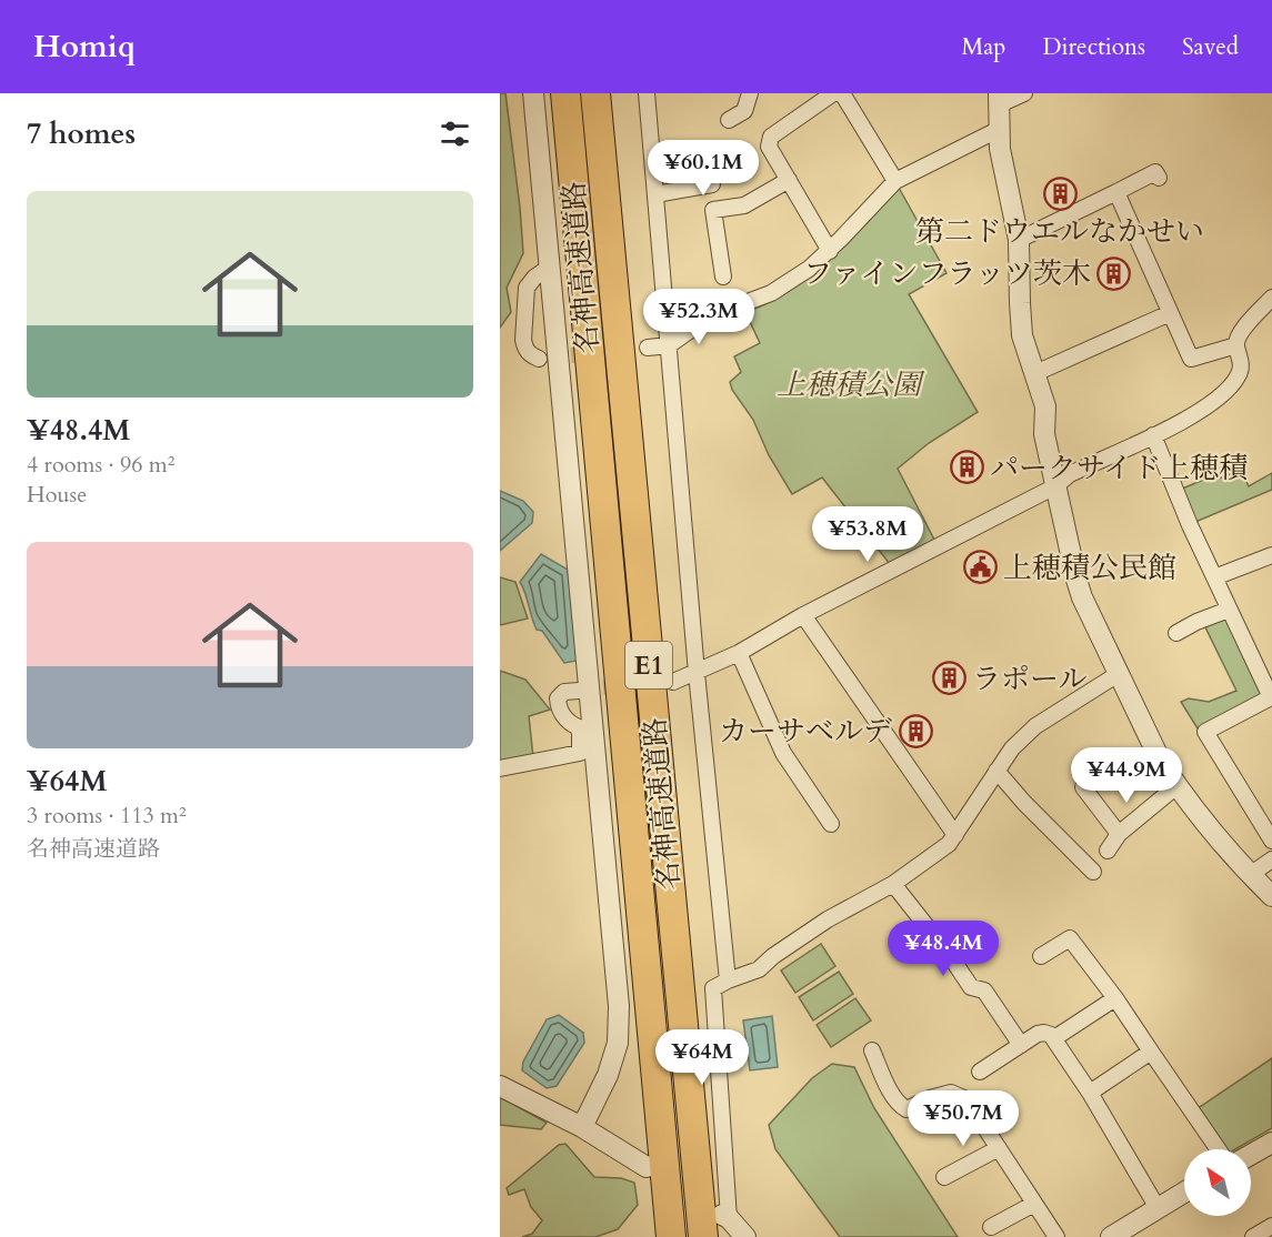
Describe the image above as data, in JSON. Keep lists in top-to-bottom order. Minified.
{"streets":{"highway":["名神高速道路","E1"]},"parks":["上穂積公園"],"places":{"building":["第二ドウエルなかせい","ファインフラッツ茨木","パークサイド上穂積","ラポール","カーサベルデ"],"public building":["上穂積公民館"]},"north":"top left","page":{"header":"Homiq","nav":["Map","Directions","Saved"],"heading":"7 homes","price":["¥60.1M","¥52.3M","¥53.8M","¥44.9M","¥48.4M","¥64M","¥50.7M"],"list":[{"name":"¥48.4M","note":"4 rooms · 96 m² · House"},{"name":"¥64M","note":"3 rooms · 113 m² · 名神高速道路"}]}}
